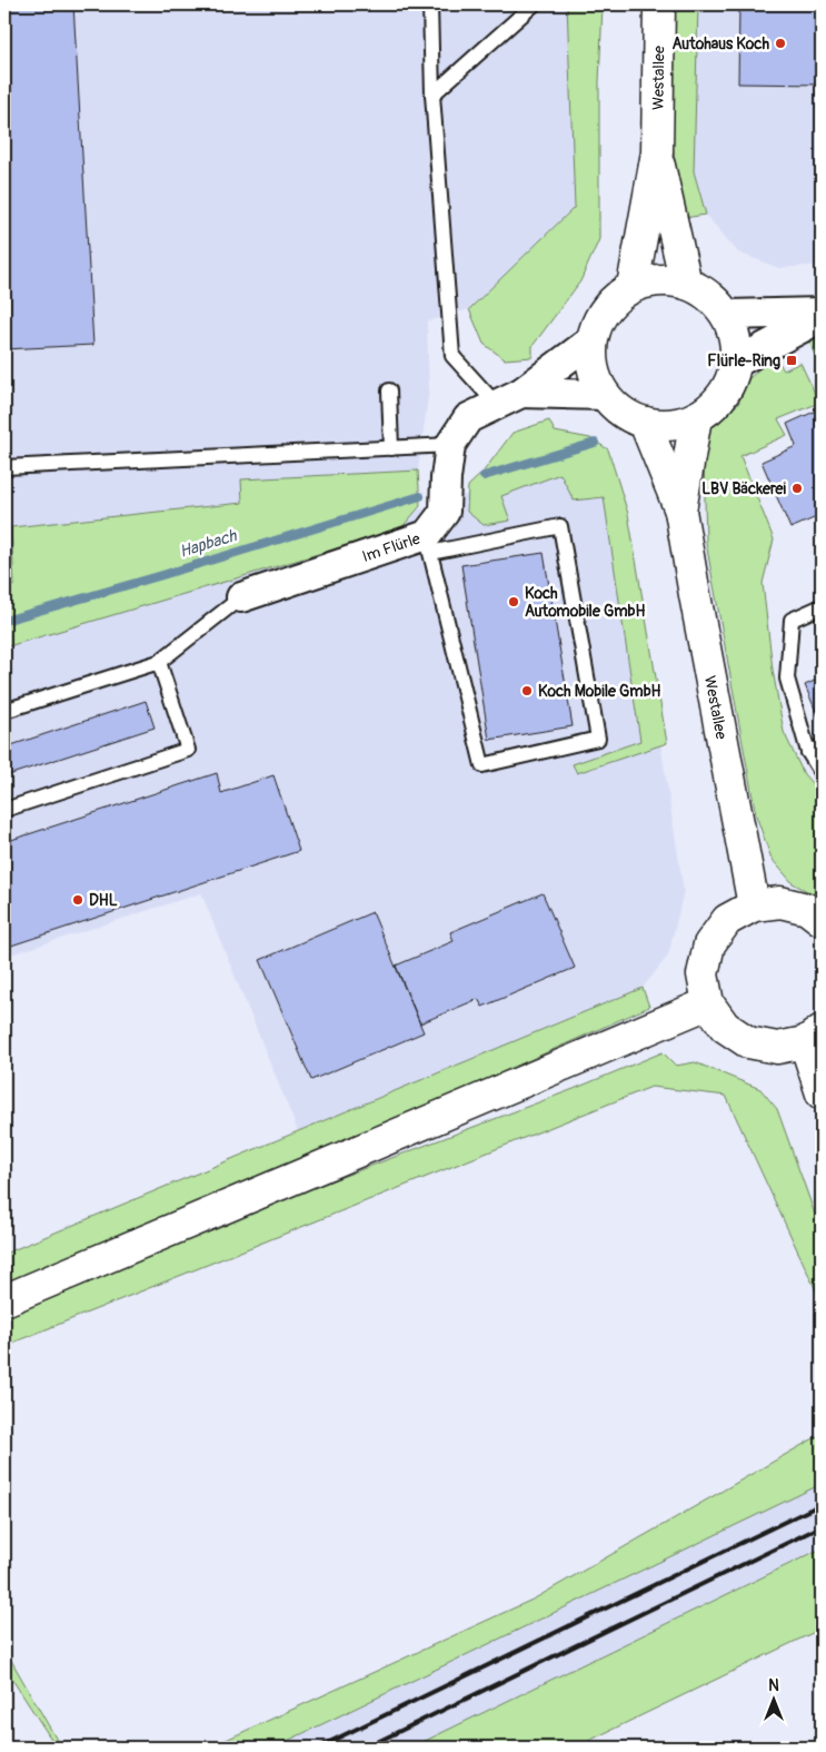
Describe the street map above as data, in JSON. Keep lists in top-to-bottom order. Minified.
{"streets":{"main road":["Westallee"],"street":["Im Flürle"]},"crossings":[["Westallee","Im Flürle"]],"water":["Hapbach"],"places":{"other":["Autohaus Koch","LBV Bäckerei","Koch Automobile GmbH","Koch Mobile GmbH","DHL"],"transit":["Flürle-Ring"]},"north":"top"}
